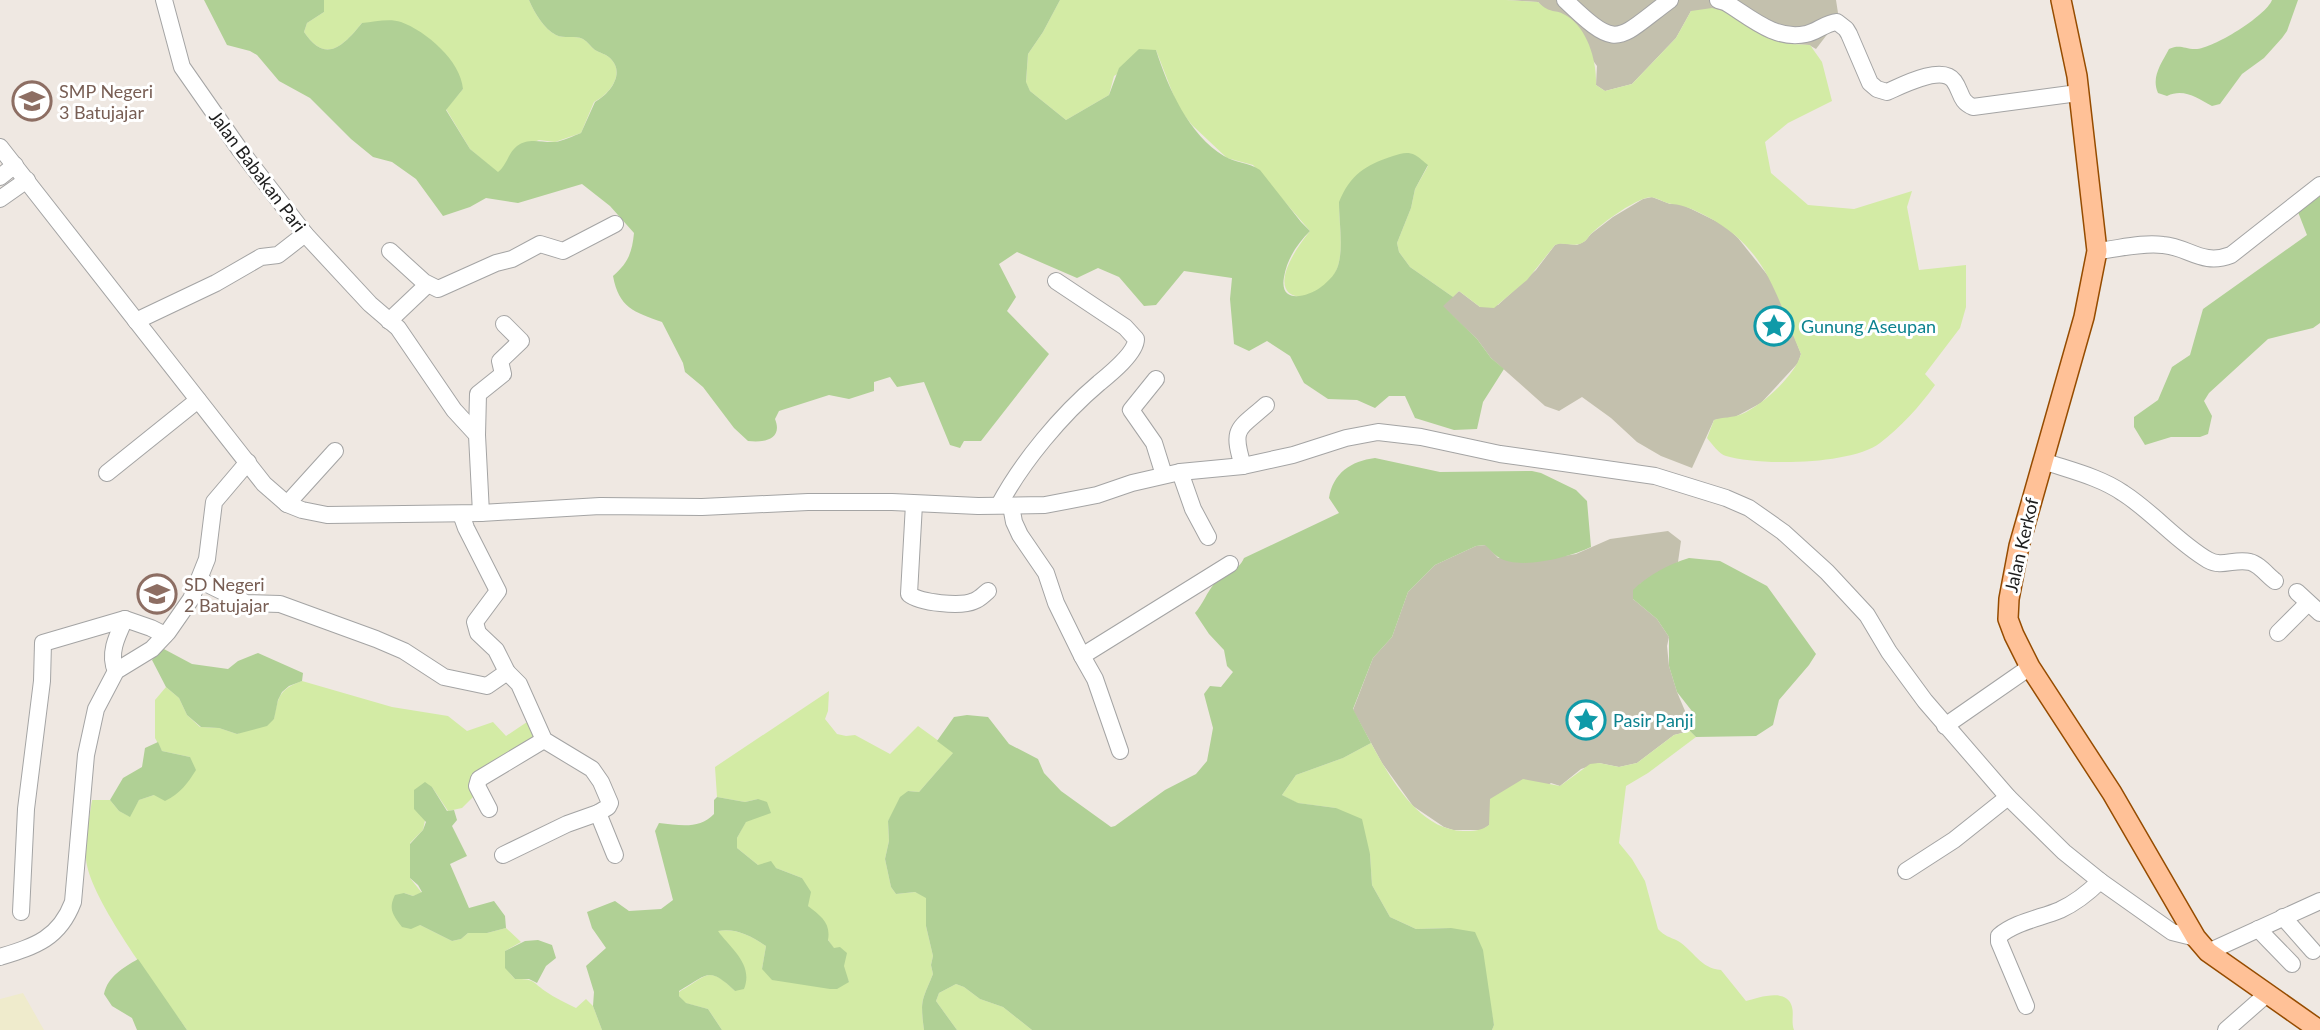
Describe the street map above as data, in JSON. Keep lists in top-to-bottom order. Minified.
{"streets":{"main road":["Jalan Kerkof"],"street":["Jalan Babakan Pari"]},"places":{"school or university":["SMP Negeri 3 Batujajar","SD Negeri 2 Batujajar"],"place":["Gunung Aseupan","Pasir Panji"]}}
